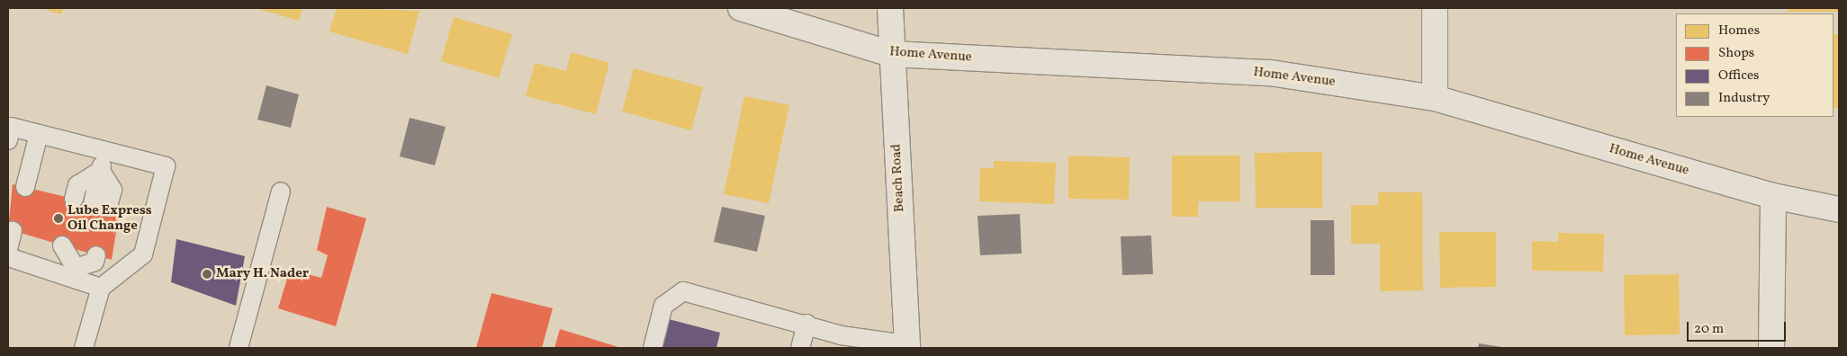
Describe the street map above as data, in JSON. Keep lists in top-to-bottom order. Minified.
{"streets":{"street":["Home Avenue","Beach Road"]},"crossings":[["Home Avenue","Beach Road"]],"places":["Lube Express Oil Change","Mary H. Nader"],"legend":["Homes","Shops","Offices","Industry"],"scale_bar":"20 m"}
